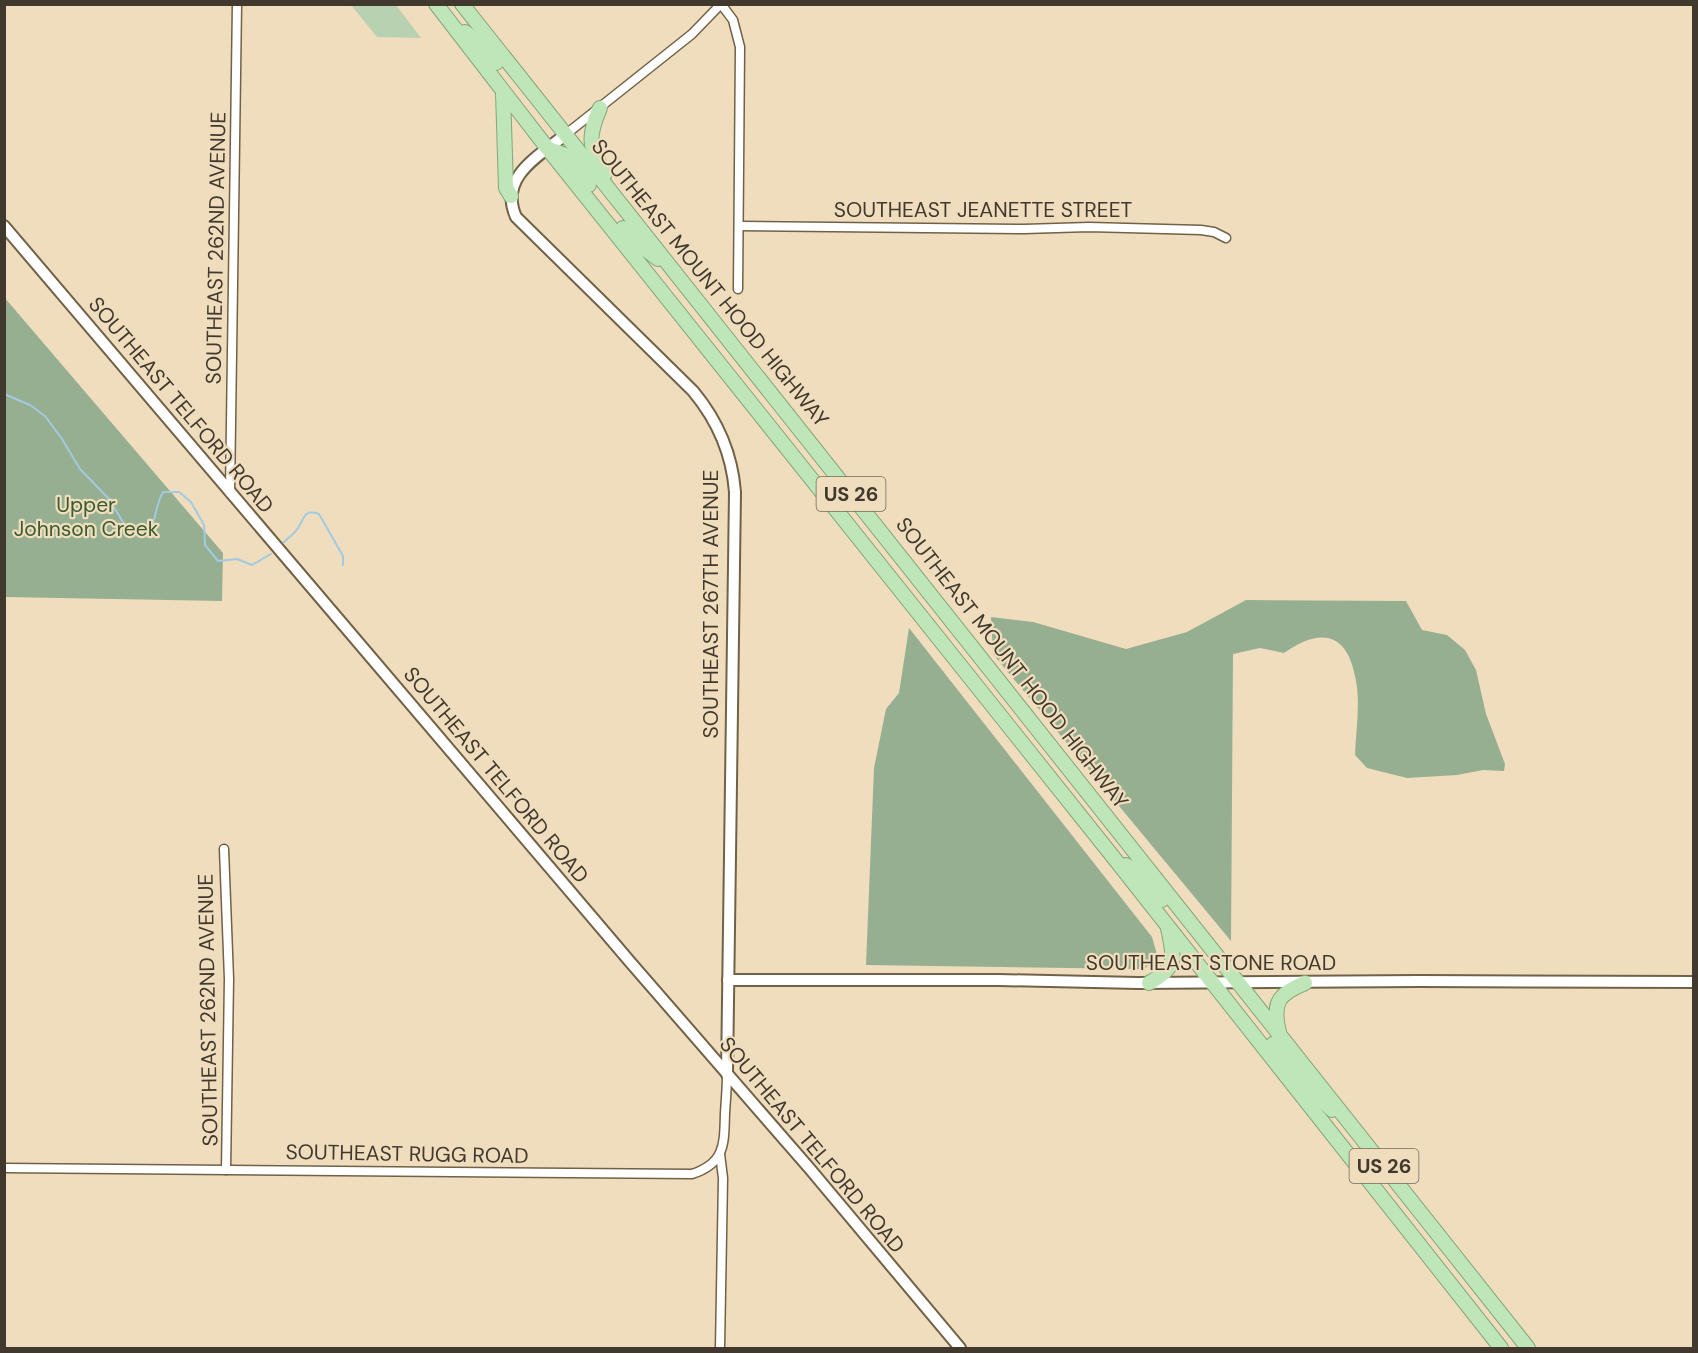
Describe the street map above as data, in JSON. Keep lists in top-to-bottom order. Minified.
{"streets":{"highway":["SOUTHEAST MOUNT HOOD HIGHWAY","US 26"],"street":["SOUTHEAST JEANETTE STREET","SOUTHEAST 262ND AVENUE","SOUTHEAST TELFORD ROAD","SOUTHEAST 267TH AVENUE","SOUTHEAST STONE ROAD","SOUTHEAST RUGG ROAD"]},"crossings":[["SOUTHEAST 262ND AVENUE","SOUTHEAST TELFORD ROAD"],["SOUTHEAST 262ND AVENUE","SOUTHEAST RUGG ROAD"],["SOUTHEAST MOUNT HOOD HIGHWAY","SOUTHEAST STONE ROAD"],["SOUTHEAST TELFORD ROAD","SOUTHEAST 267TH AVENUE"],["SOUTHEAST 267TH AVENUE","SOUTHEAST STONE ROAD"]],"parks":["Upper Johnson Creek"]}
